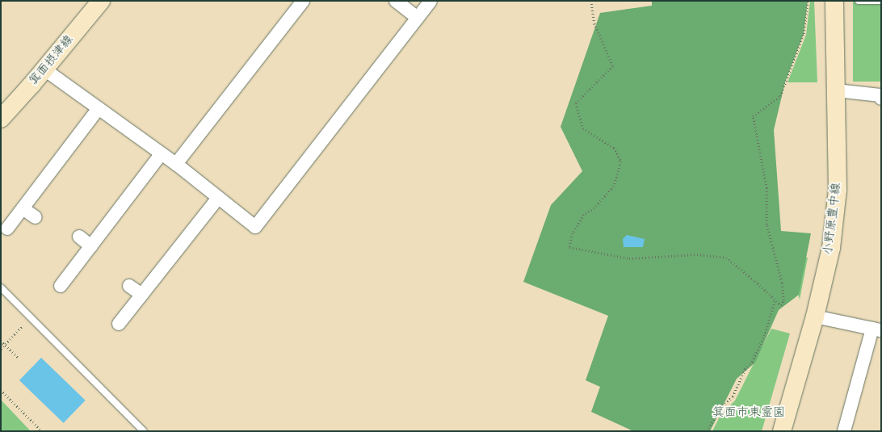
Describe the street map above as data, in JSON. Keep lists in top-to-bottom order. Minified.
{"streets":{"street":["箕面摂津線","小野原豊中線"]},"parks":["箕面市東霊園"]}
